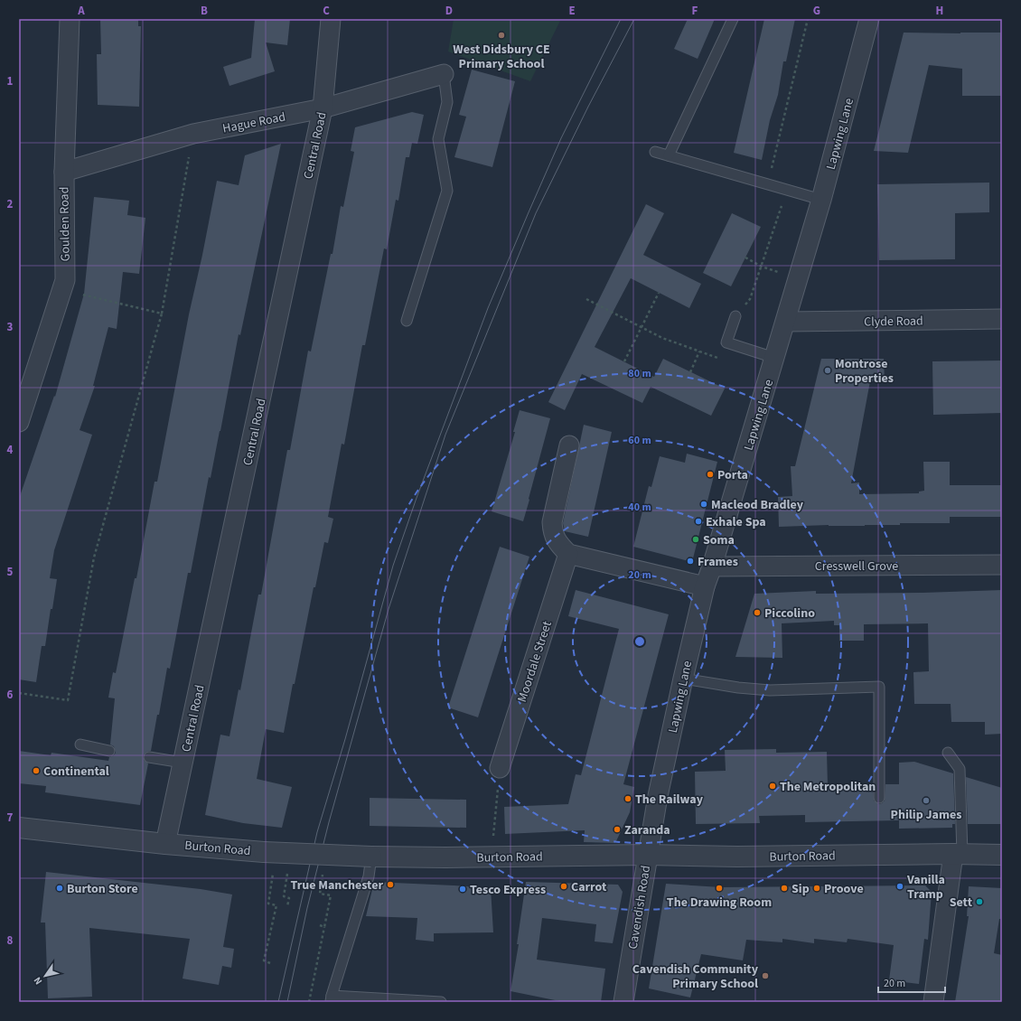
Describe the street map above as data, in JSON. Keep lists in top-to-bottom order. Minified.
{"streets":{"street":["Hague Road","Lapwing Lane","Central Road","Goulden Road","Clyde Road","Cresswell Grove","Moordale Street","Burton Road","Cavendish Road"]},"crossings":[["Hague Road","Central Road"],["Hague Road","Goulden Road"],["Lapwing Lane","Clyde Road"],["Lapwing Lane","Cresswell Grove"],["Lapwing Lane","Burton Road"],["Lapwing Lane","Cavendish Road"],["Central Road","Burton Road"],["Burton Road","Cavendish Road"]],"places":["West Didsbury CE Primary School","Montrose Properties","Porta","Macleod Bradley","Exhale Spa","Soma","Frames","Piccolino","Continental","The Metropolitan","The Railway","Philip James","Zaranda","True Manchester","Carrot","Vanilla Tramp","Burton Store","The Drawing Room","Sip","Proove","Tesco Express","Sett","Cavendish Community Primary School"],"scale_bar":"20 m","north":"bottom left","grid":{"columns":["A","B","C","D","E","F","G","H"],"rows":["1","2","3","4","5","6","7","8"]},"rings":["80 m","60 m","40 m","20 m"]}
